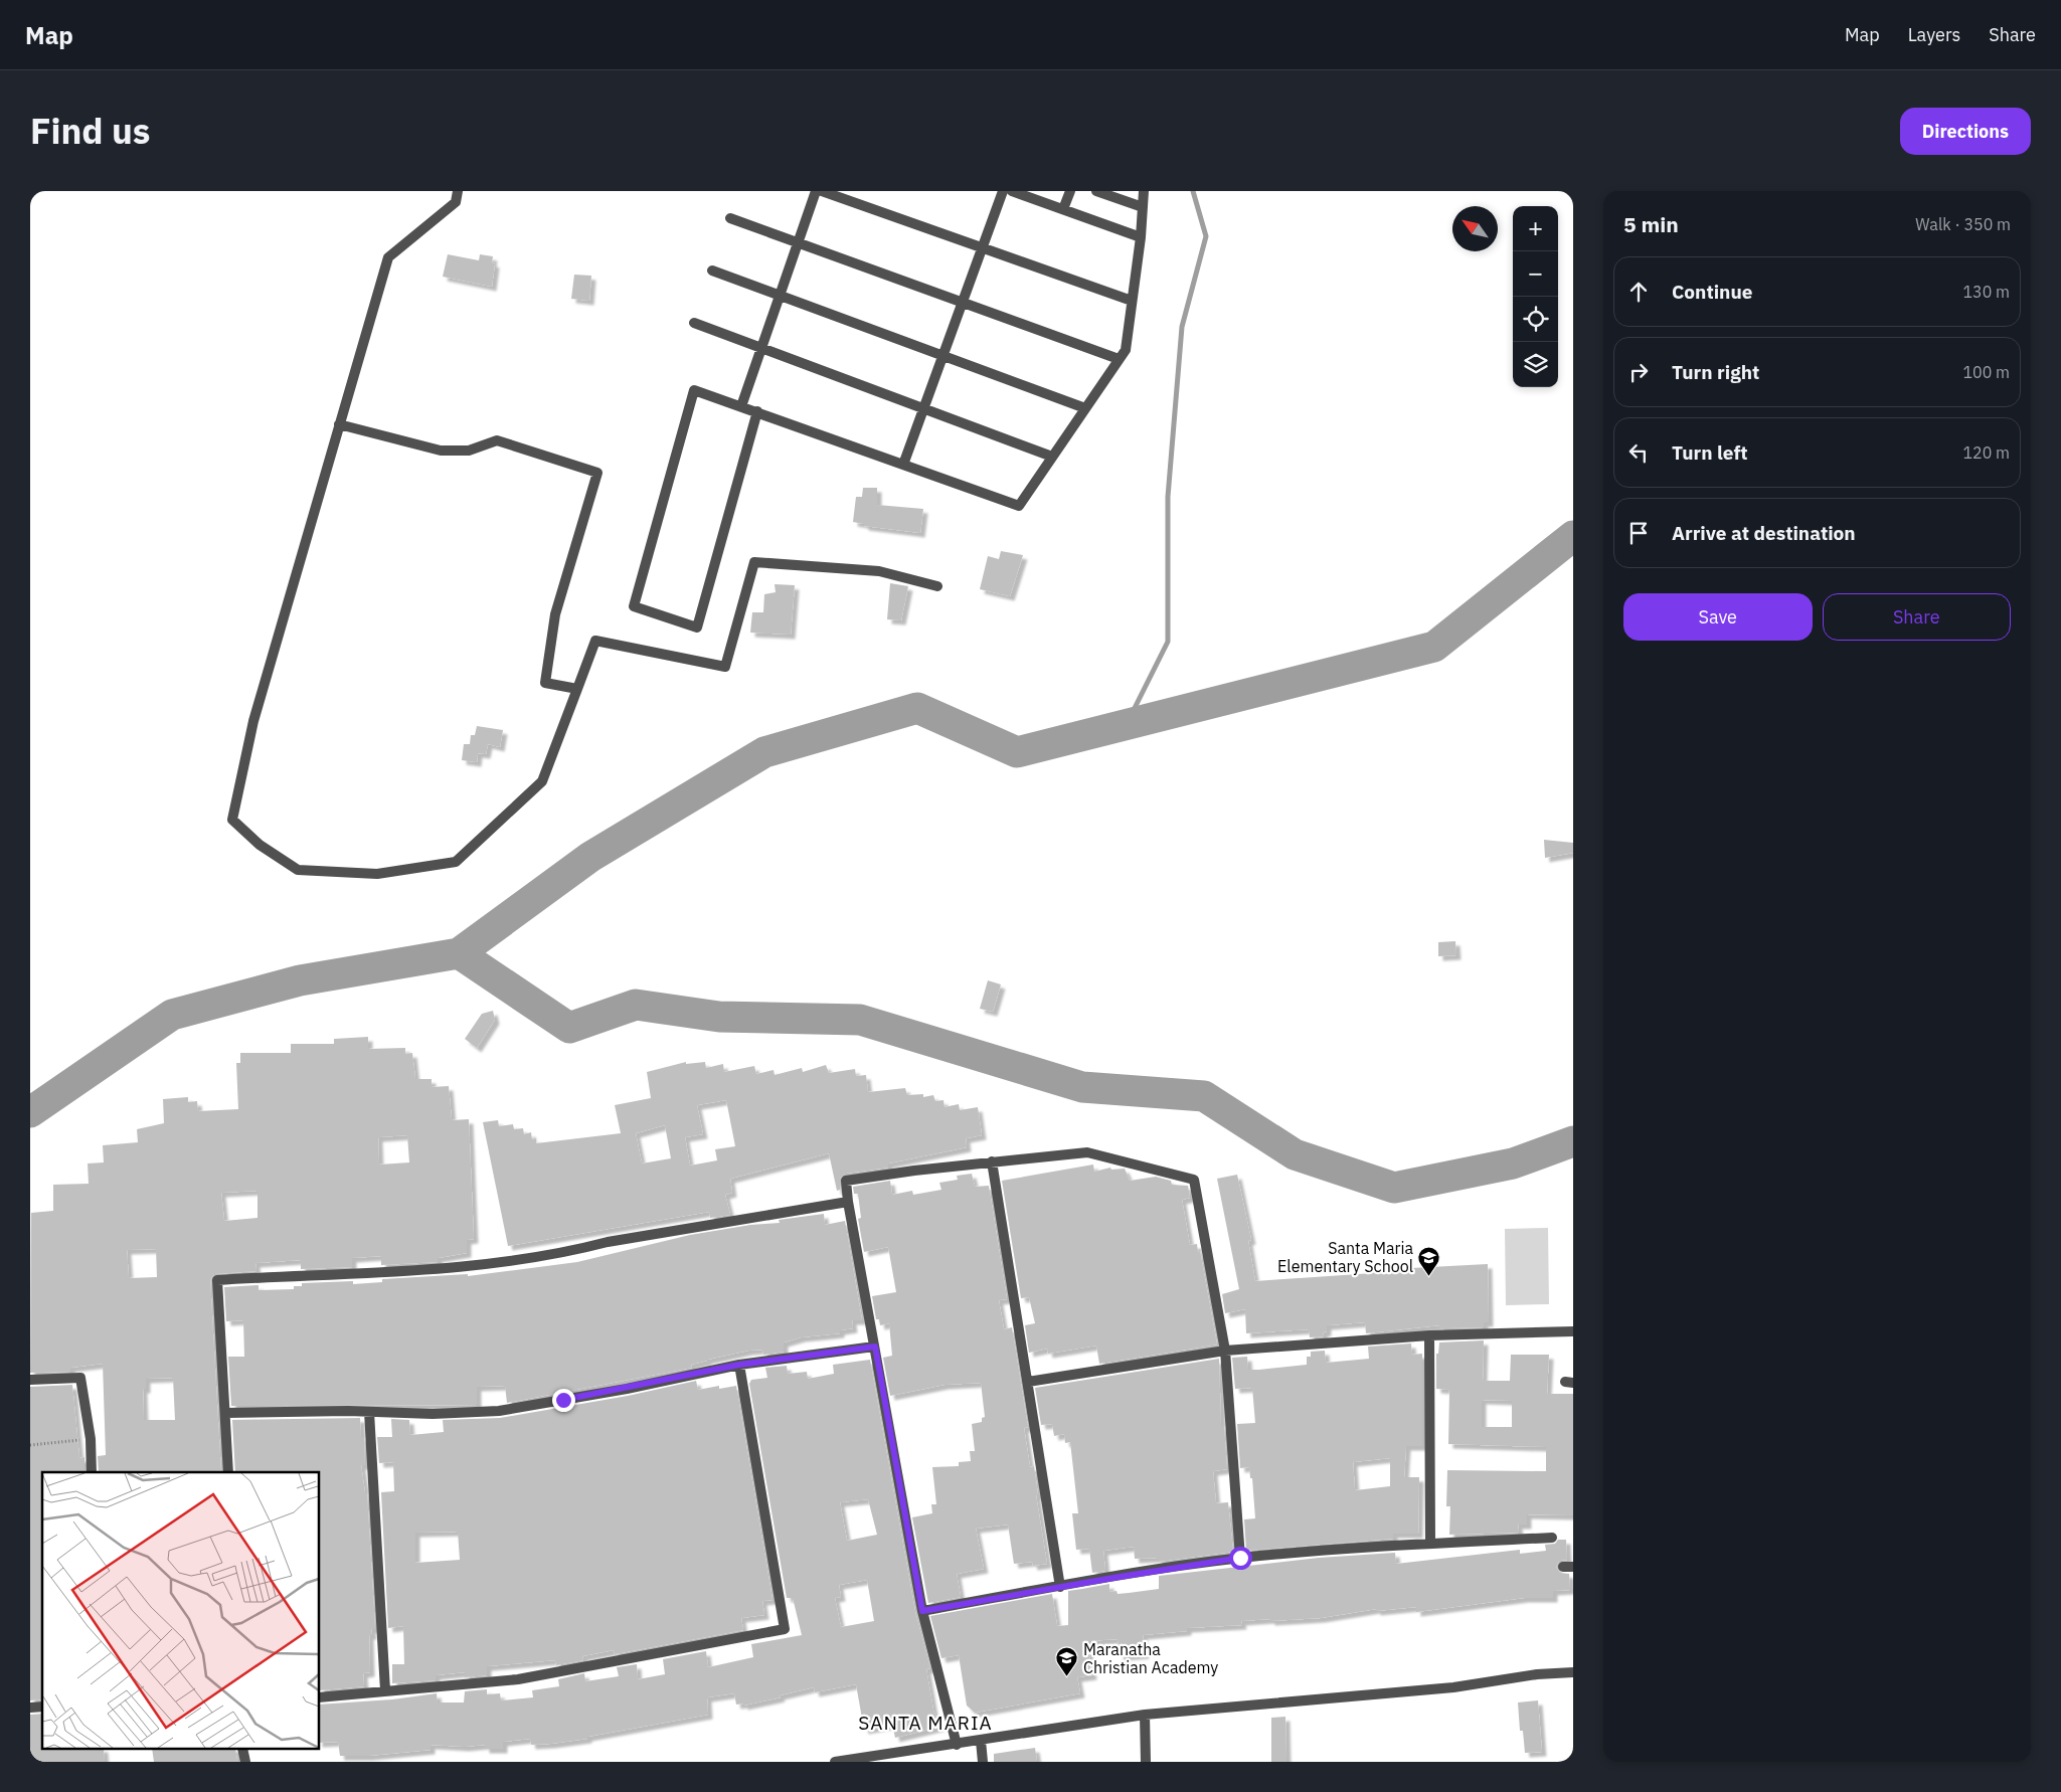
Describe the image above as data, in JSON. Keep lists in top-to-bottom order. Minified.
{"districts":["SANTA MARIA"],"places":{"school or university":["Santa Maria Elementary School","Maranatha Christian Academy"]},"north":"top left","page":{"header":"Map","nav":["Map","Layers","Share"],"title":"Find us","buttons":["Directions",["Save","Share"]],"heading":["5 min","Walk · 350 m"],"map_buttons":["+","−"],"list":[["Continue","130 m"],["Turn right","100 m"],["Turn left","120 m"],"Arrive at destination"]}}
